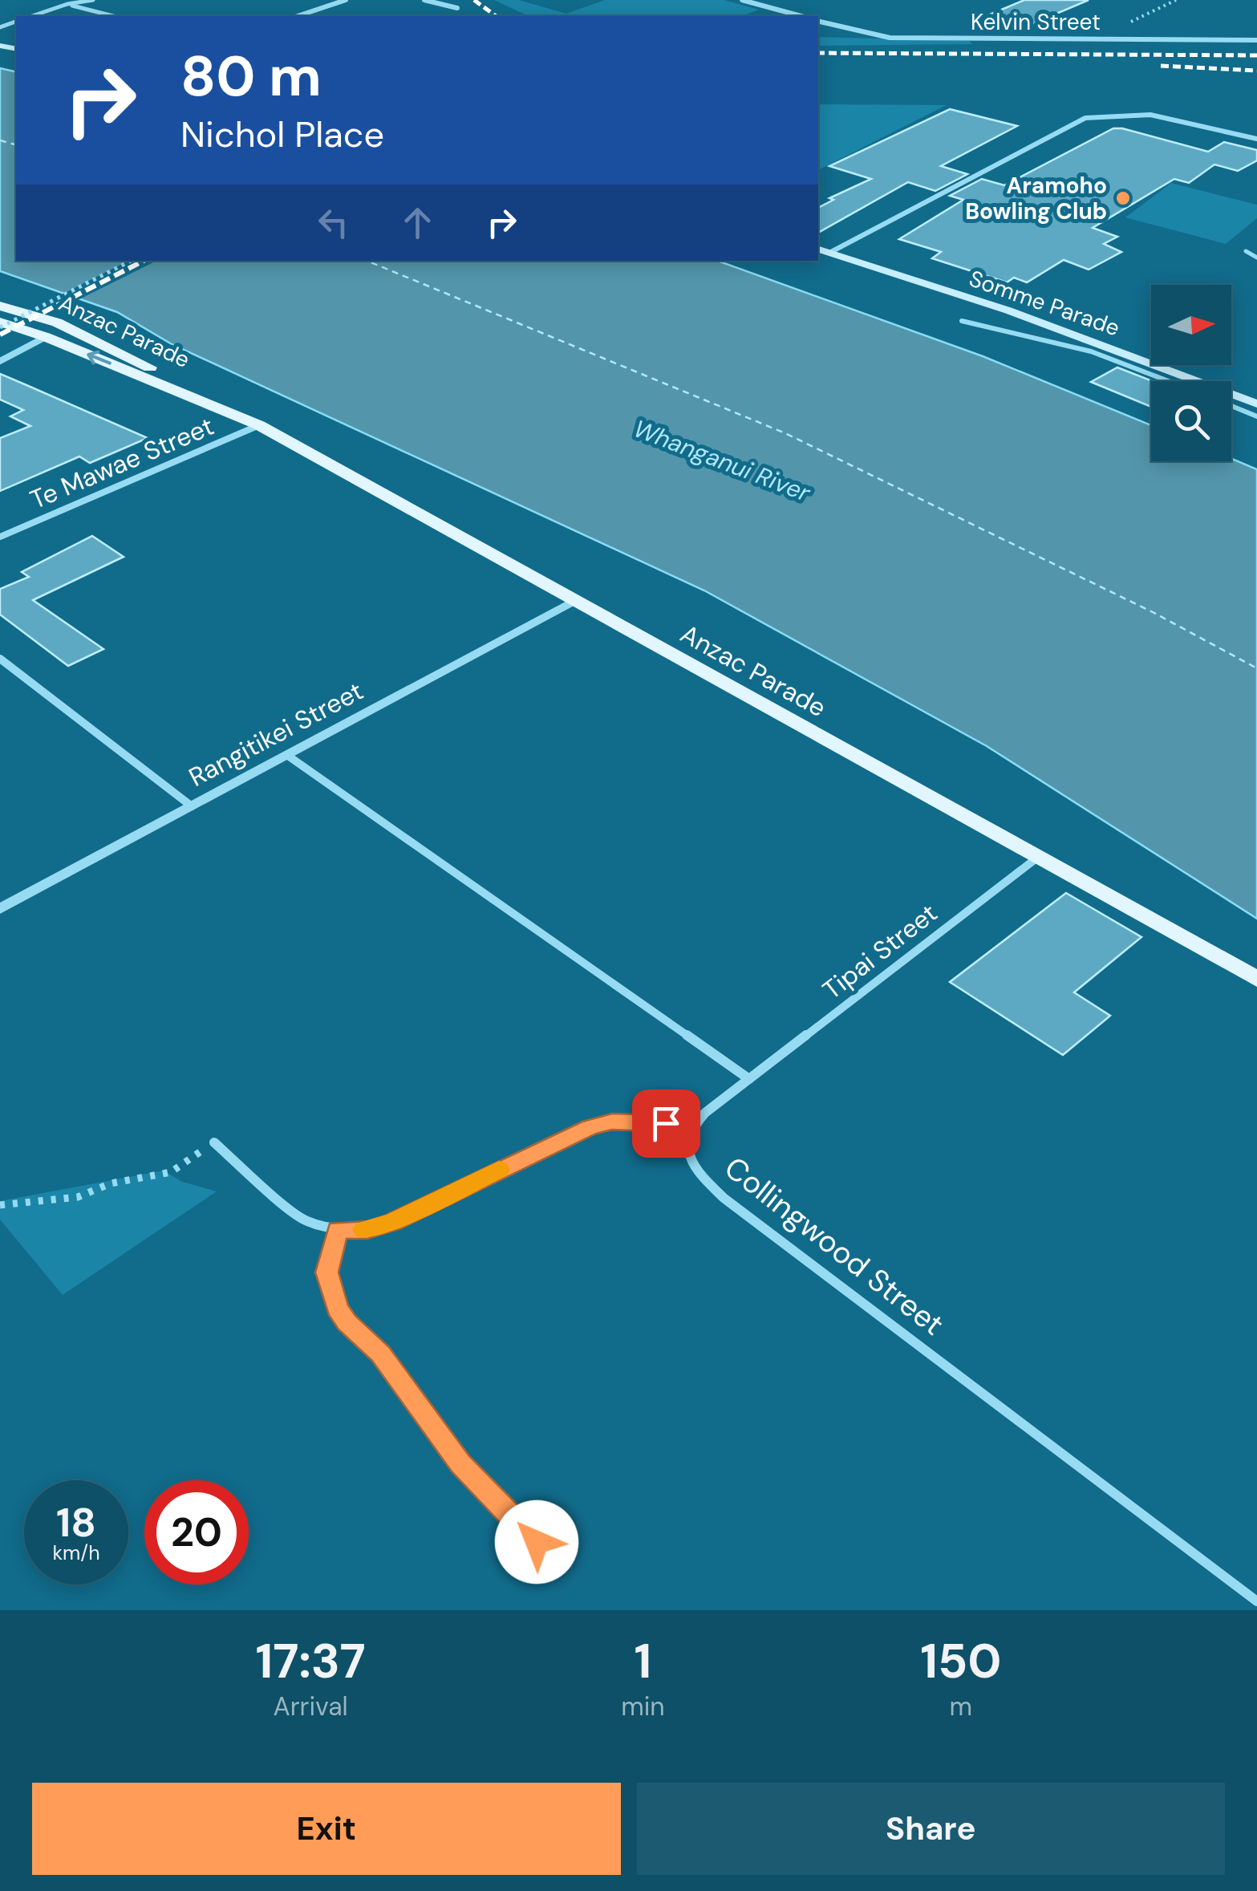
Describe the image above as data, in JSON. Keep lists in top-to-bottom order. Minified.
{"streets":{"main road":["Somme Parade","Anzac Parade"],"street":["Kelvin Street","Te Mawae Street","Rangitikei Street","Tipai Street","Collingwood Street"]},"crossings":[["Anzac Parade","Te Mawae Street"],["Anzac Parade","Rangitikei Street"],["Anzac Parade","Tipai Street"]],"water":["Whanganui River"],"places":["Aramoho Bowling Club"],"north":"right","page":{"turn":["80 m","Nichol Place"],"speed":"18 km/h","limit":"20","eta":["17:37","Arrival","1","min","150","m"],"buttons":["Exit","Share"]}}
